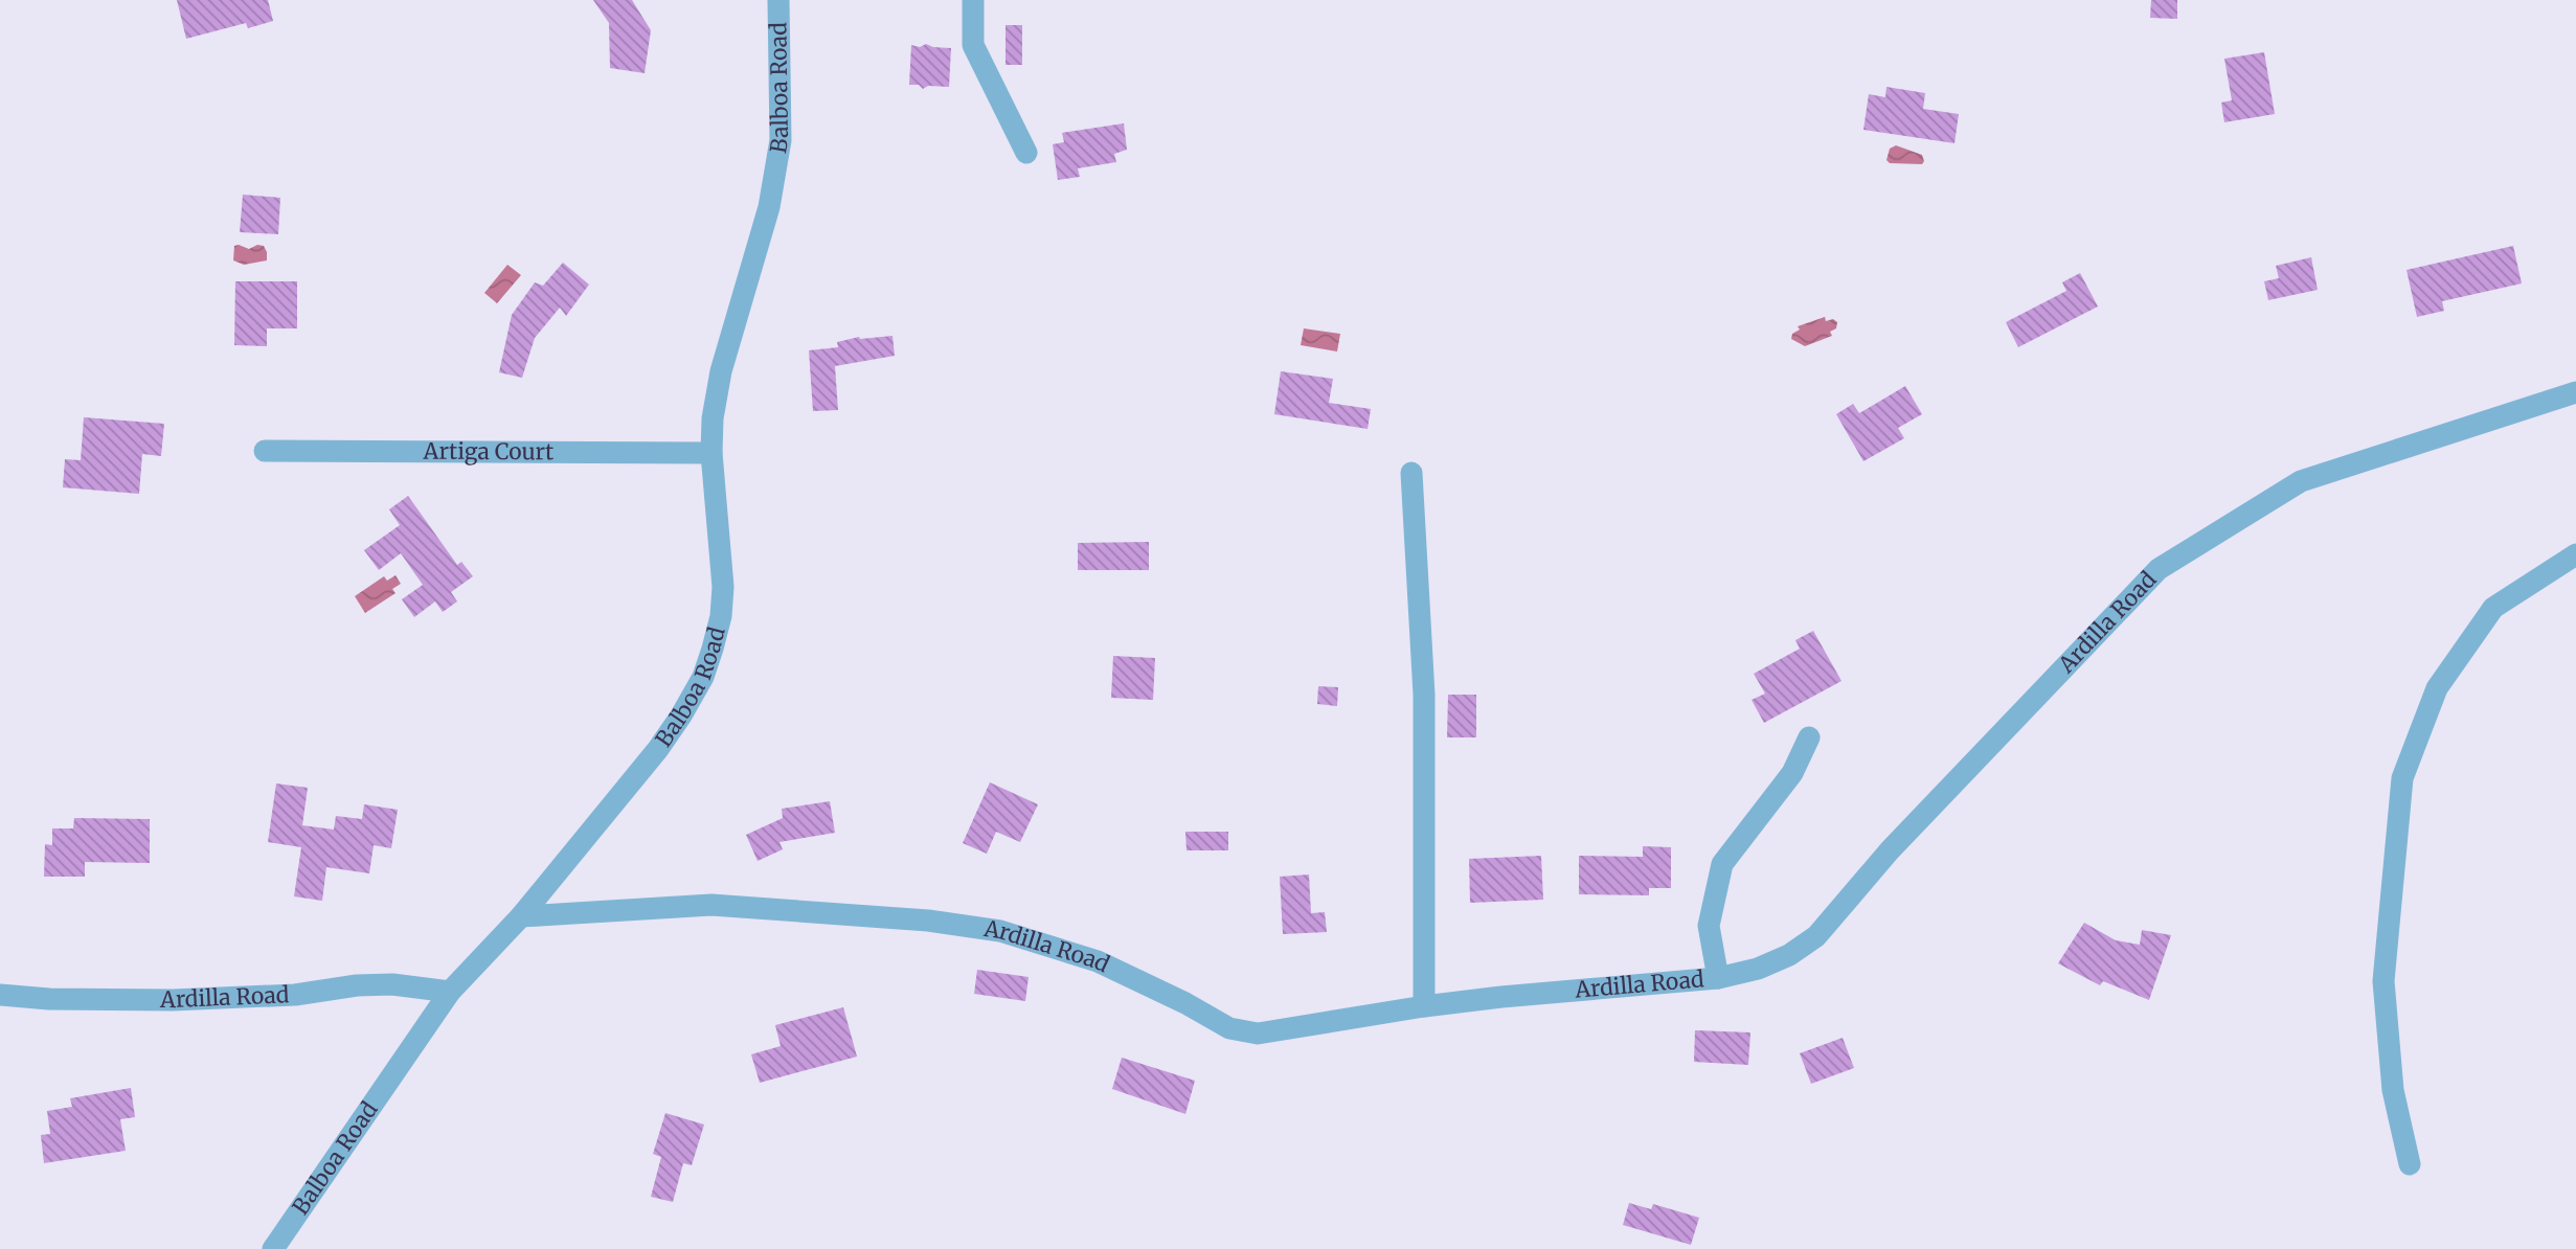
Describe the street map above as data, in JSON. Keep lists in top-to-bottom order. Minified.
{"streets":{"street":["Balboa Road","Artiga Court","Ardilla Road"]},"crossings":[["Balboa Road","Artiga Court"],["Balboa Road","Ardilla Road"]]}
